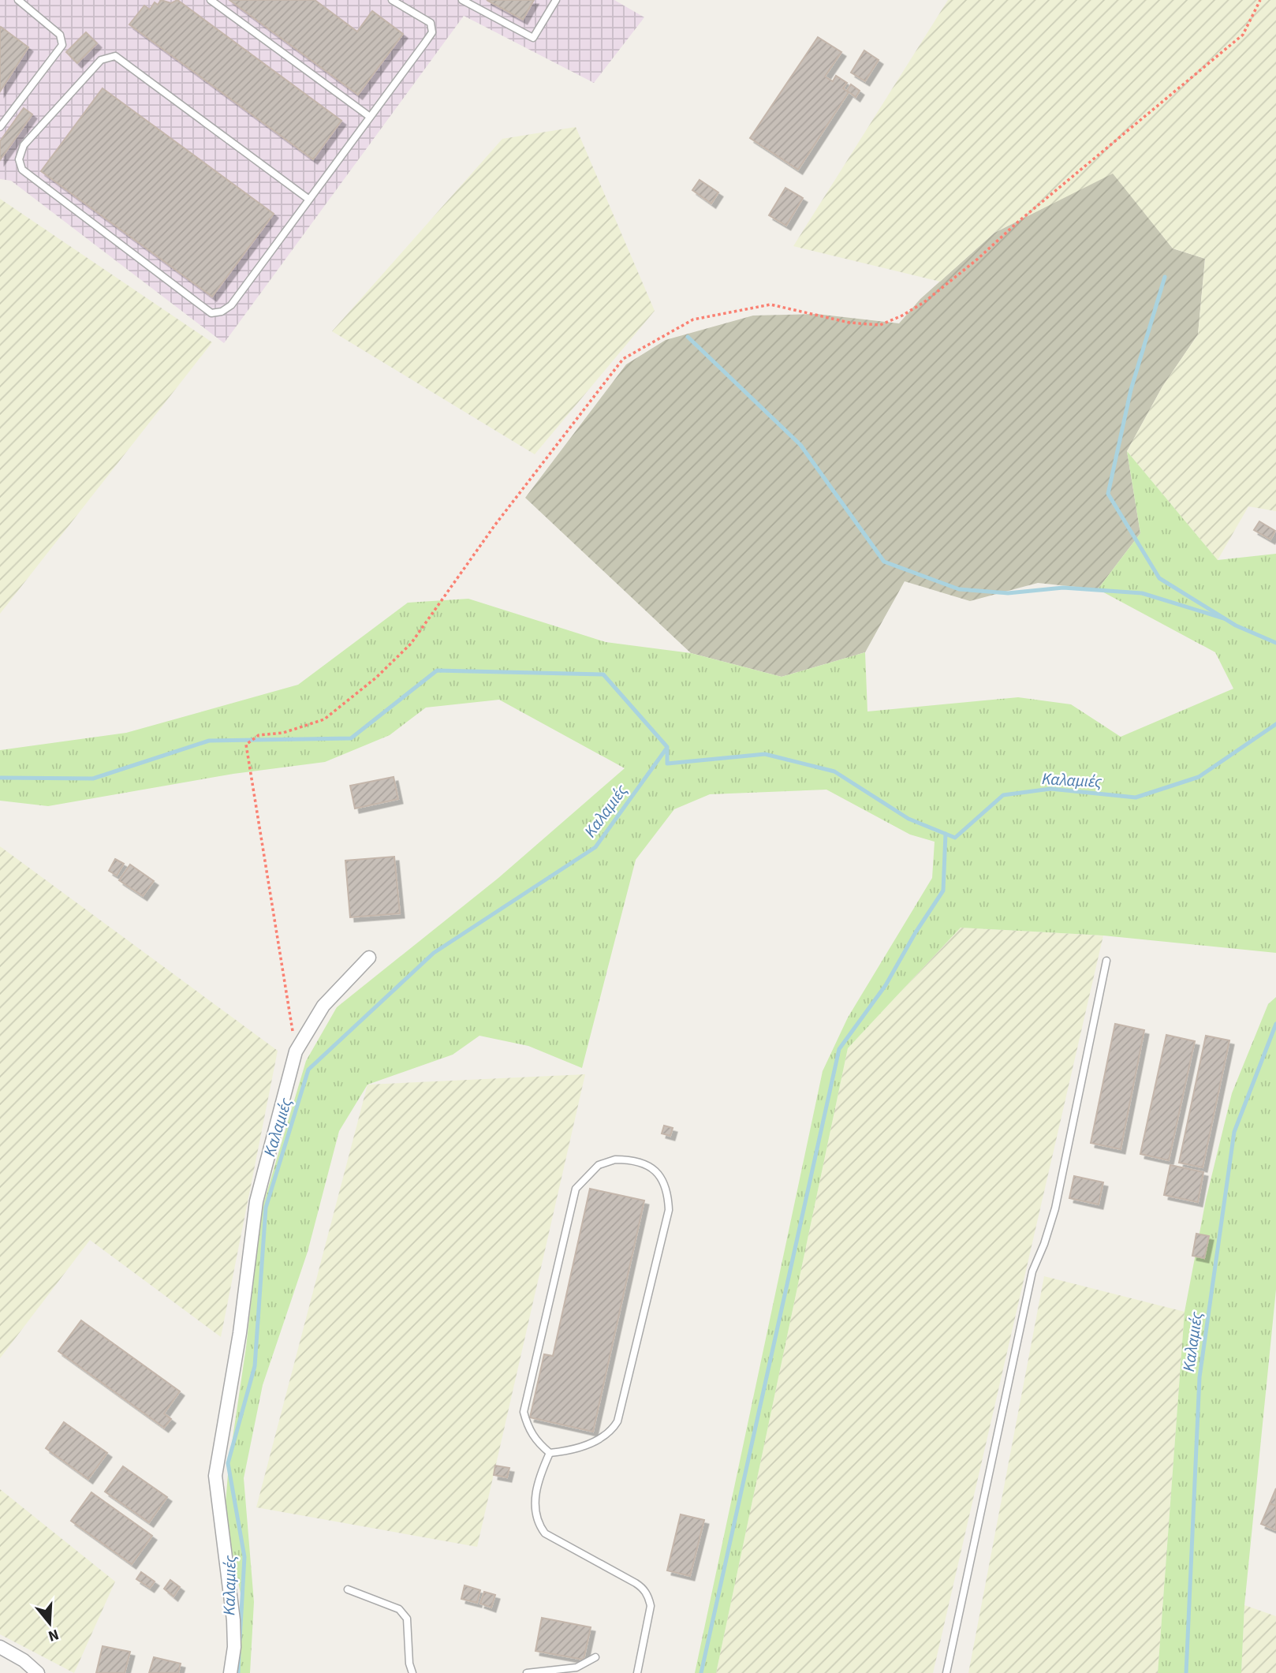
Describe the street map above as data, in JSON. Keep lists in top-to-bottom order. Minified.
{"water":["Καλαμιές"],"north":"bottom"}
